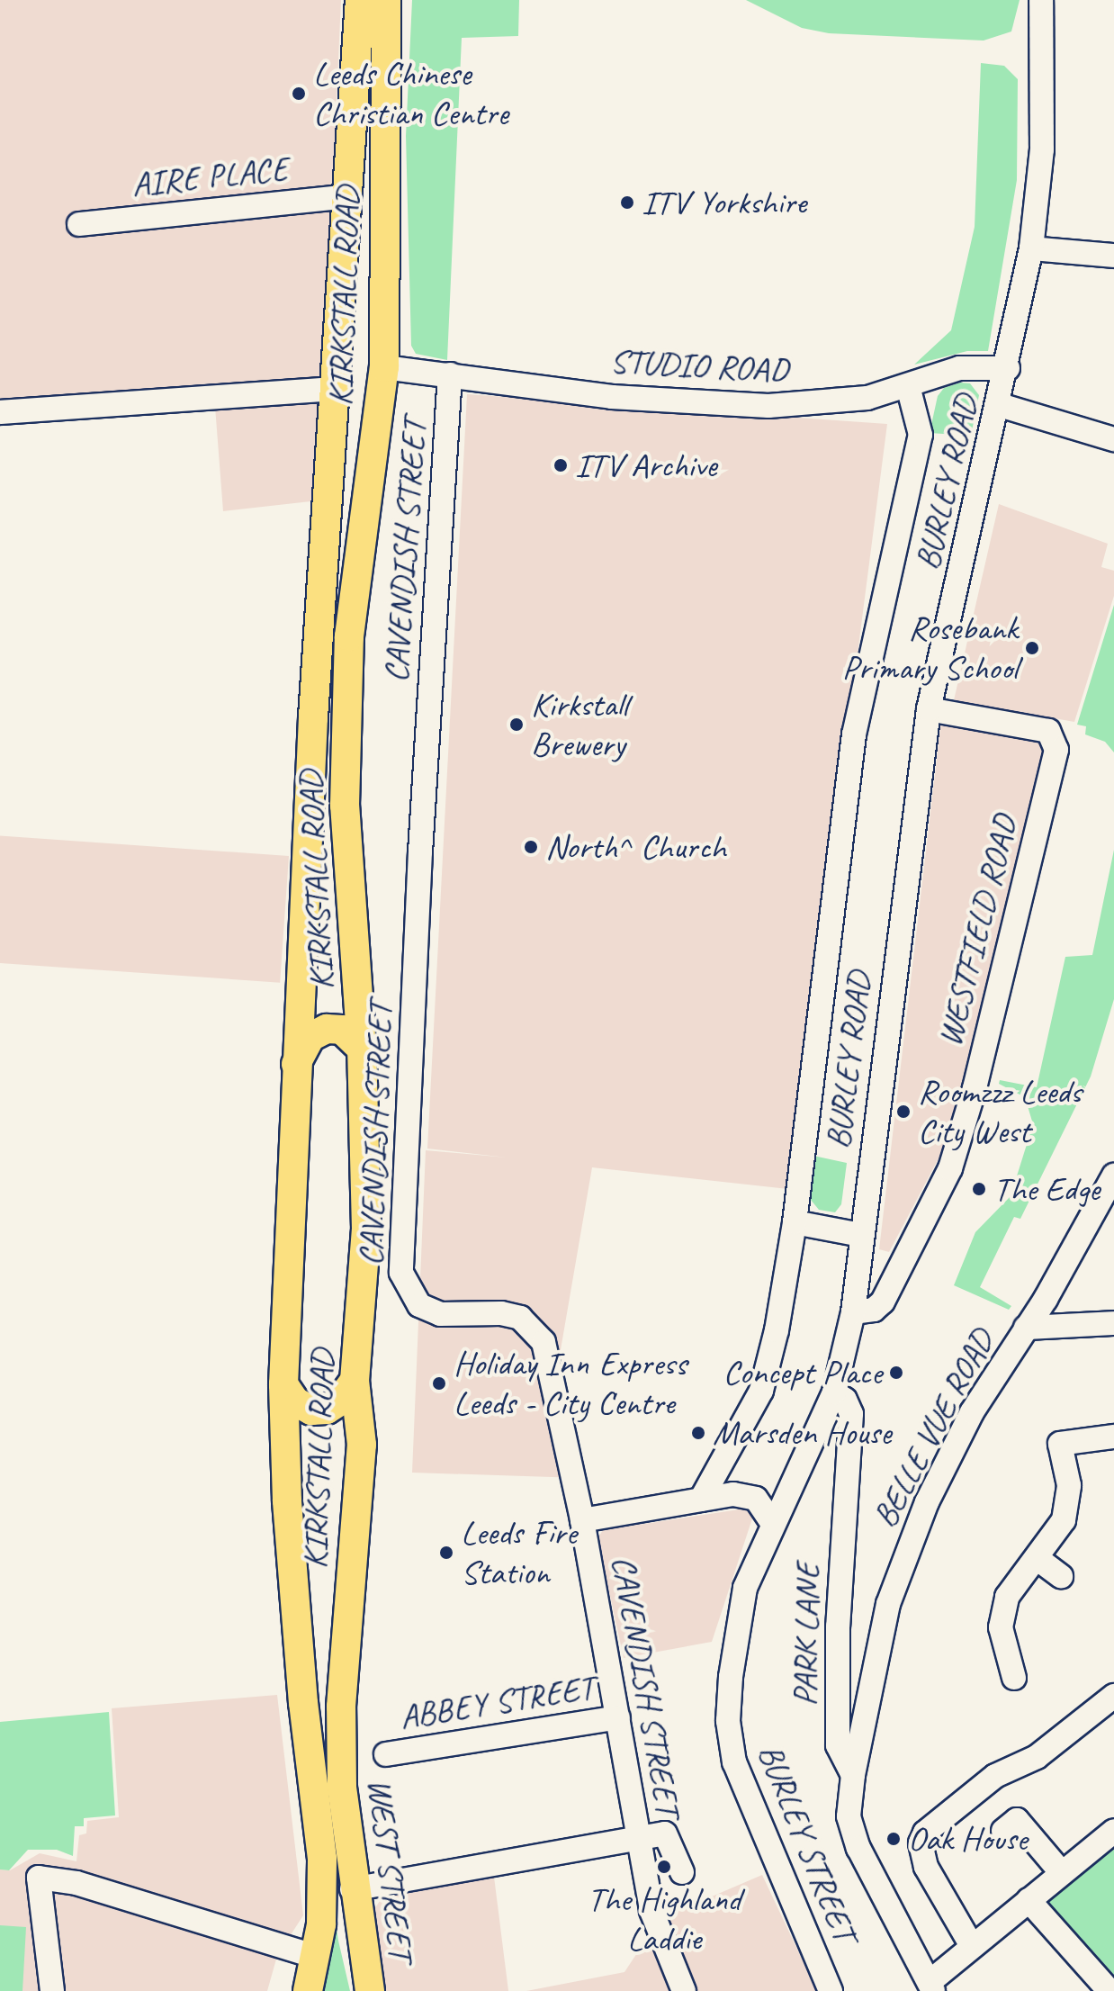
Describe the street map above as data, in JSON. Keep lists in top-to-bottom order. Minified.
{"streets":{"main road":["KIRKSTALL ROAD","WEST STREET"],"street":["AIRE PLACE","STUDIO ROAD","BURLEY ROAD","CAVENDISH STREET","WESTFIELD ROAD","BELLE VUE ROAD","PARK LANE","ABBEY STREET","BURLEY STREET"]},"crossings":[["AIRE PLACE","KIRKSTALL ROAD"],["KIRKSTALL ROAD","STUDIO ROAD"],["KIRKSTALL ROAD","WEST STREET"],["STUDIO ROAD","BURLEY ROAD"],["STUDIO ROAD","CAVENDISH STREET"],["BURLEY ROAD","WESTFIELD ROAD"],["BURLEY ROAD","PARK LANE"],["BURLEY ROAD","BURLEY STREET"],["CAVENDISH STREET","ABBEY STREET"],["BELLE VUE ROAD","PARK LANE"],["PARK LANE","BURLEY STREET"]],"places":["Leeds Chinese Christian Centre","ITV Yorkshire","ITV Archive","Rosebank Primary School","Kirkstall Brewery","North^ Church","Roomzzz Leeds City West","The Edge","Concept Place","Holiday Inn Express Leeds - City Centre","Marsden House","Leeds Fire Station","Oak House","The Highland Laddie"]}
